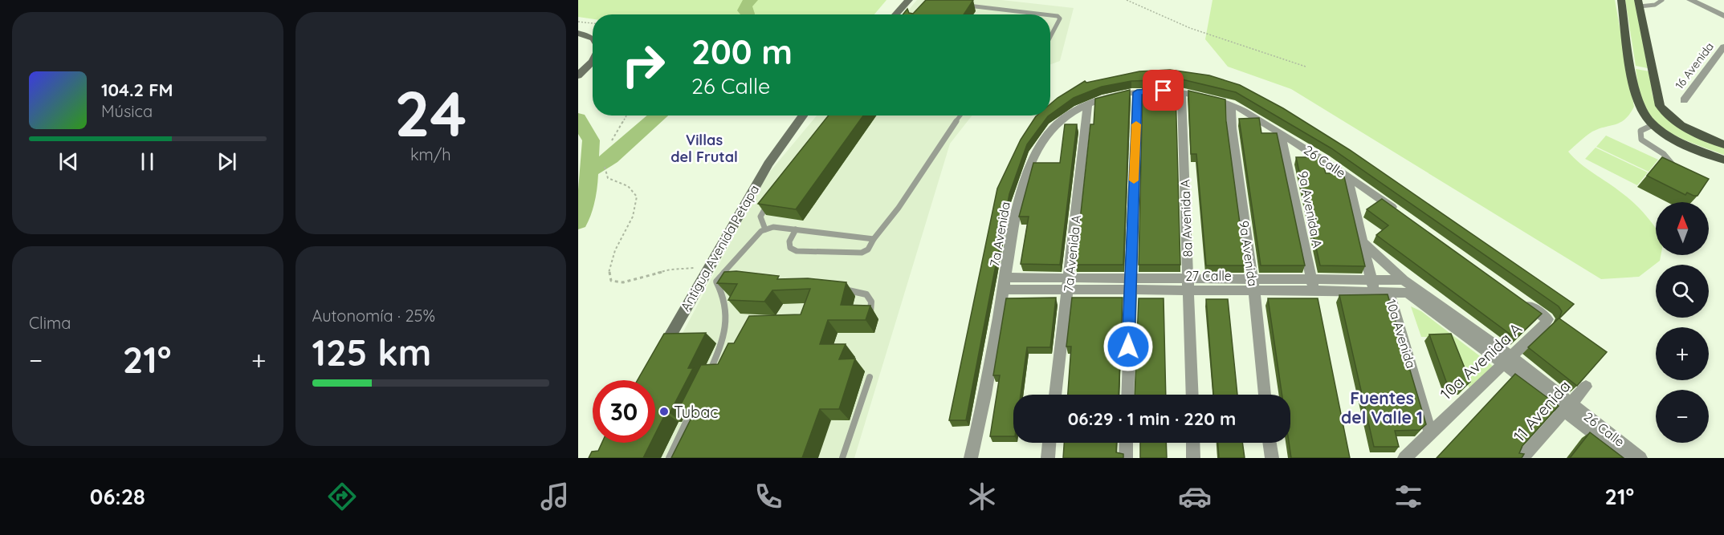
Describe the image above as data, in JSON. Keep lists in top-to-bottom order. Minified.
{"streets":{"main road":["Antigua Avenida Petapa"],"street":["16 Avenida","26 Calle","9a Avenida A","8a Avenida A","7a Avenida","7a Avenida A","9a Avenida","27 Calle","10a Avenida","10a Avenida A","11 Avenida"]},"crossings":[["26 Calle","9a Avenida A"],["26 Calle","8a Avenida A"],["26 Calle","7a Avenida"],["26 Calle","7a Avenida A"],["26 Calle","9a Avenida"],["26 Calle","27 Calle"],["26 Calle","10a Avenida"],["26 Calle","10a Avenida A"],["26 Calle","11 Avenida"],["9a Avenida A","27 Calle"],["8a Avenida A","27 Calle"],["7a Avenida","7a Avenida A"],["7a Avenida","27 Calle"],["7a Avenida A","27 Calle"],["9a Avenida","27 Calle"],["27 Calle","10a Avenida"],["10a Avenida","10a Avenida A"]],"districts":["Villas del Frutal","Fuentes del Valle 1"],"places":["Tubac"],"north":"top","page":{"tile":[["24","km/h"],"Clima",["Autonomía · 25%","125 km"]],"turn":["200 m","26 Calle"],"song":["104.2 FM","Música"],"map_buttons":["+","−"],"heat":["−","21°","+"],"limit":"30","trip":"06:29 · 1 min · 220 m","tabs":["06:28","21°"]}}
